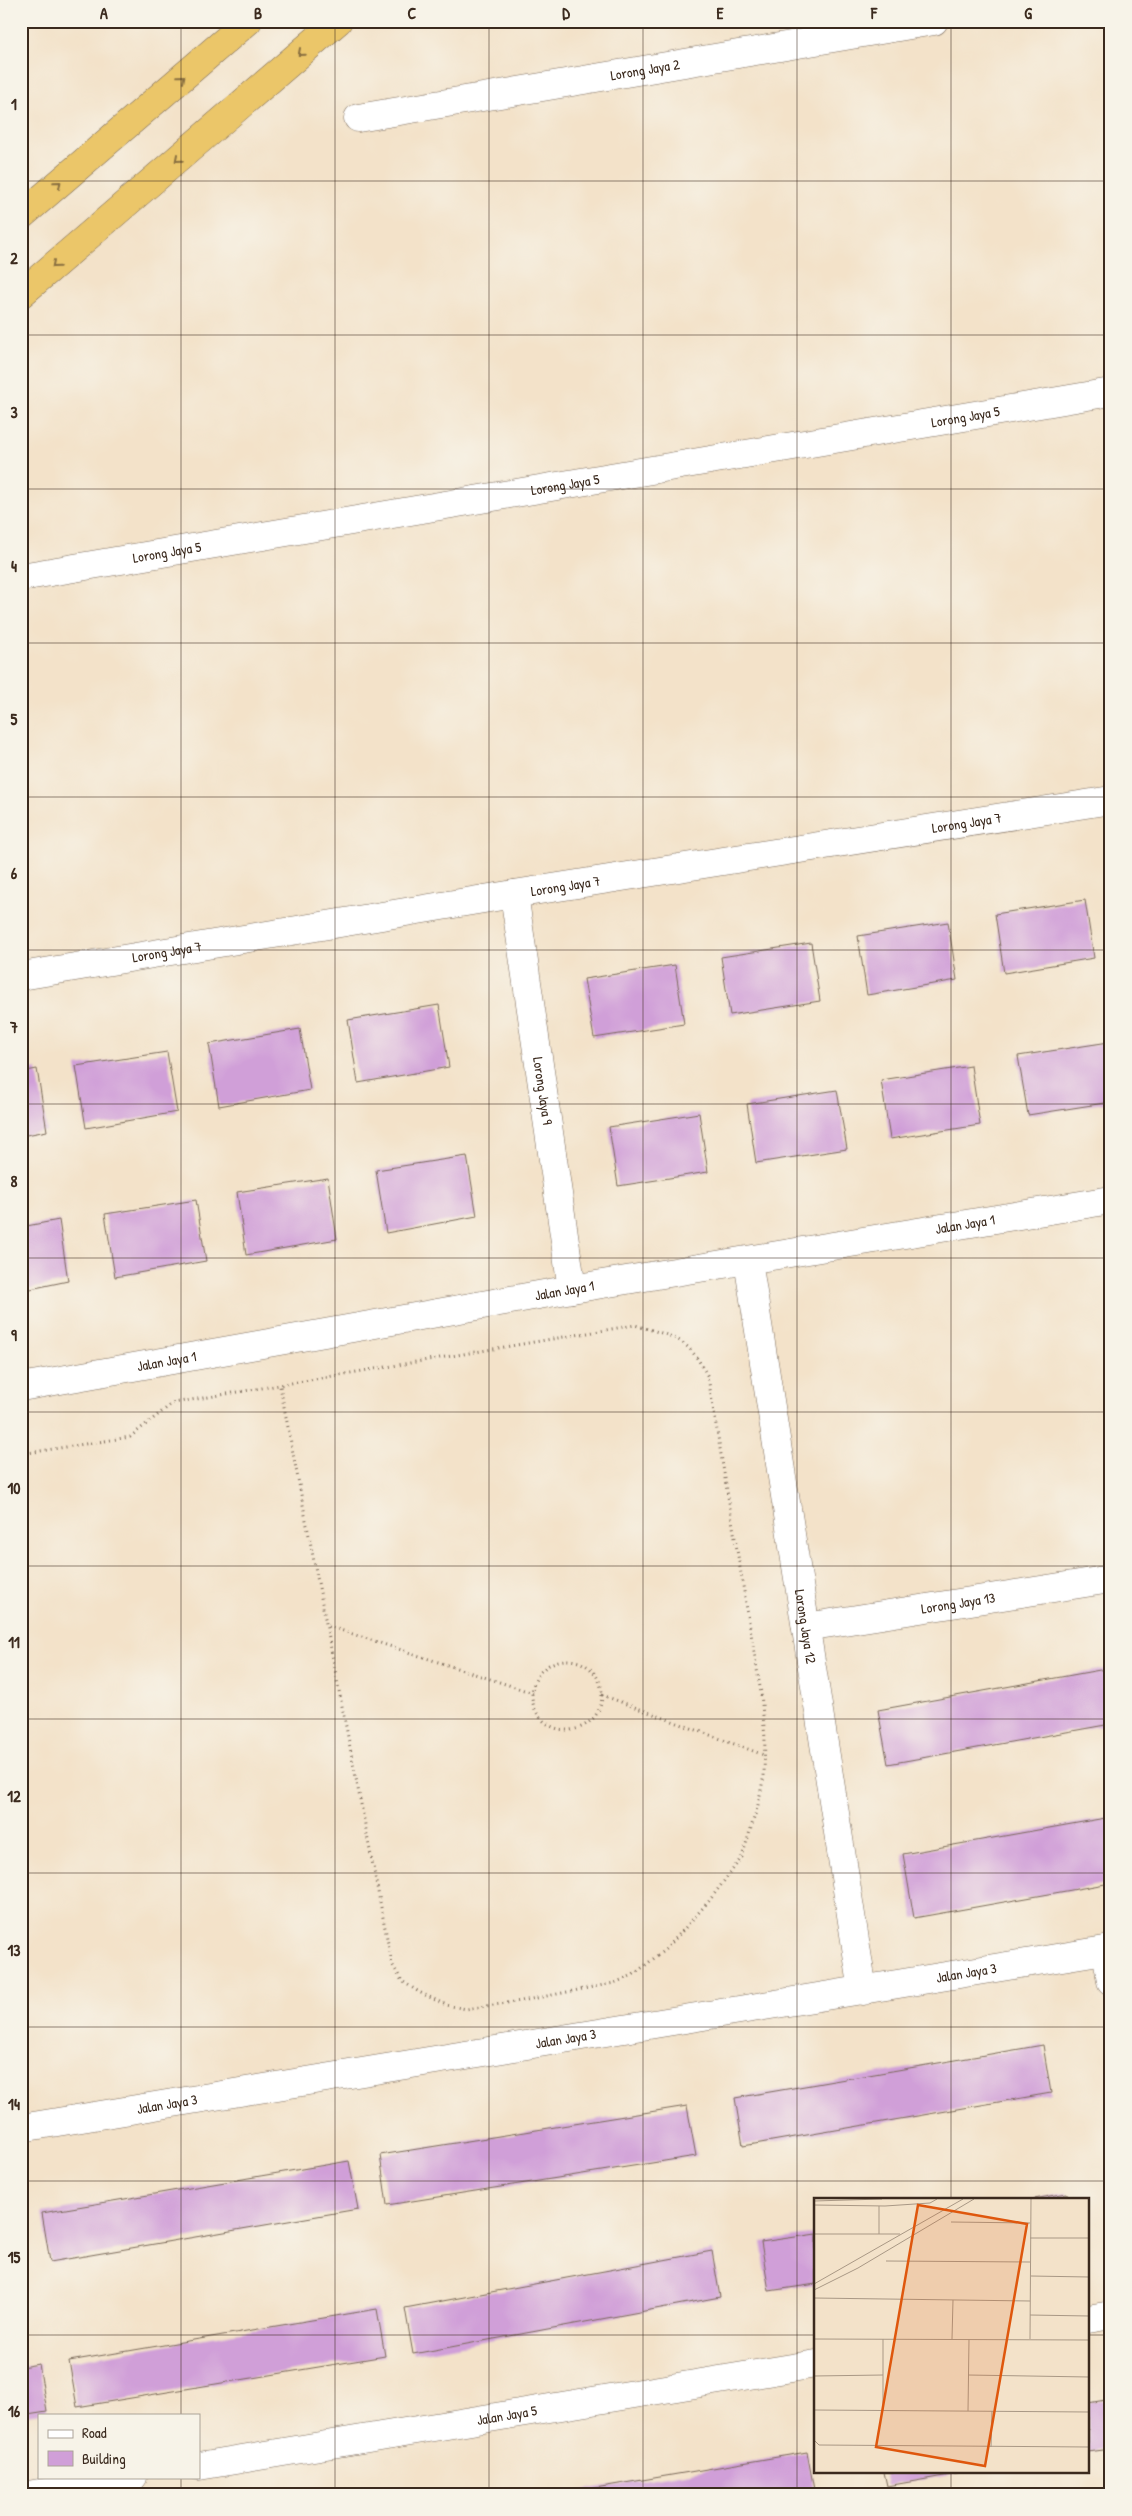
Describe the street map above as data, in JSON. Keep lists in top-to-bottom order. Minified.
{"streets":{"street":["Lorong Jaya 2","Lorong Jaya 5","Lorong Jaya 7","Lorong Jaya 9","Jalan Jaya 1","Lorong Jaya 13","Lorong Jaya 12","Jalan Jaya 3","Jalan Jaya 5"]},"crossings":[["Lorong Jaya 7","Lorong Jaya 9"],["Lorong Jaya 9","Jalan Jaya 1"],["Jalan Jaya 1","Lorong Jaya 12"],["Lorong Jaya 13","Lorong Jaya 12"],["Lorong Jaya 12","Jalan Jaya 3"]],"legend":["Road","Building"],"grid":{"columns":["A","B","C","D","E","F","G"],"rows":["1","2","3","4","5","6","7","8","9","10","11","12","13","14","15","16"]}}
